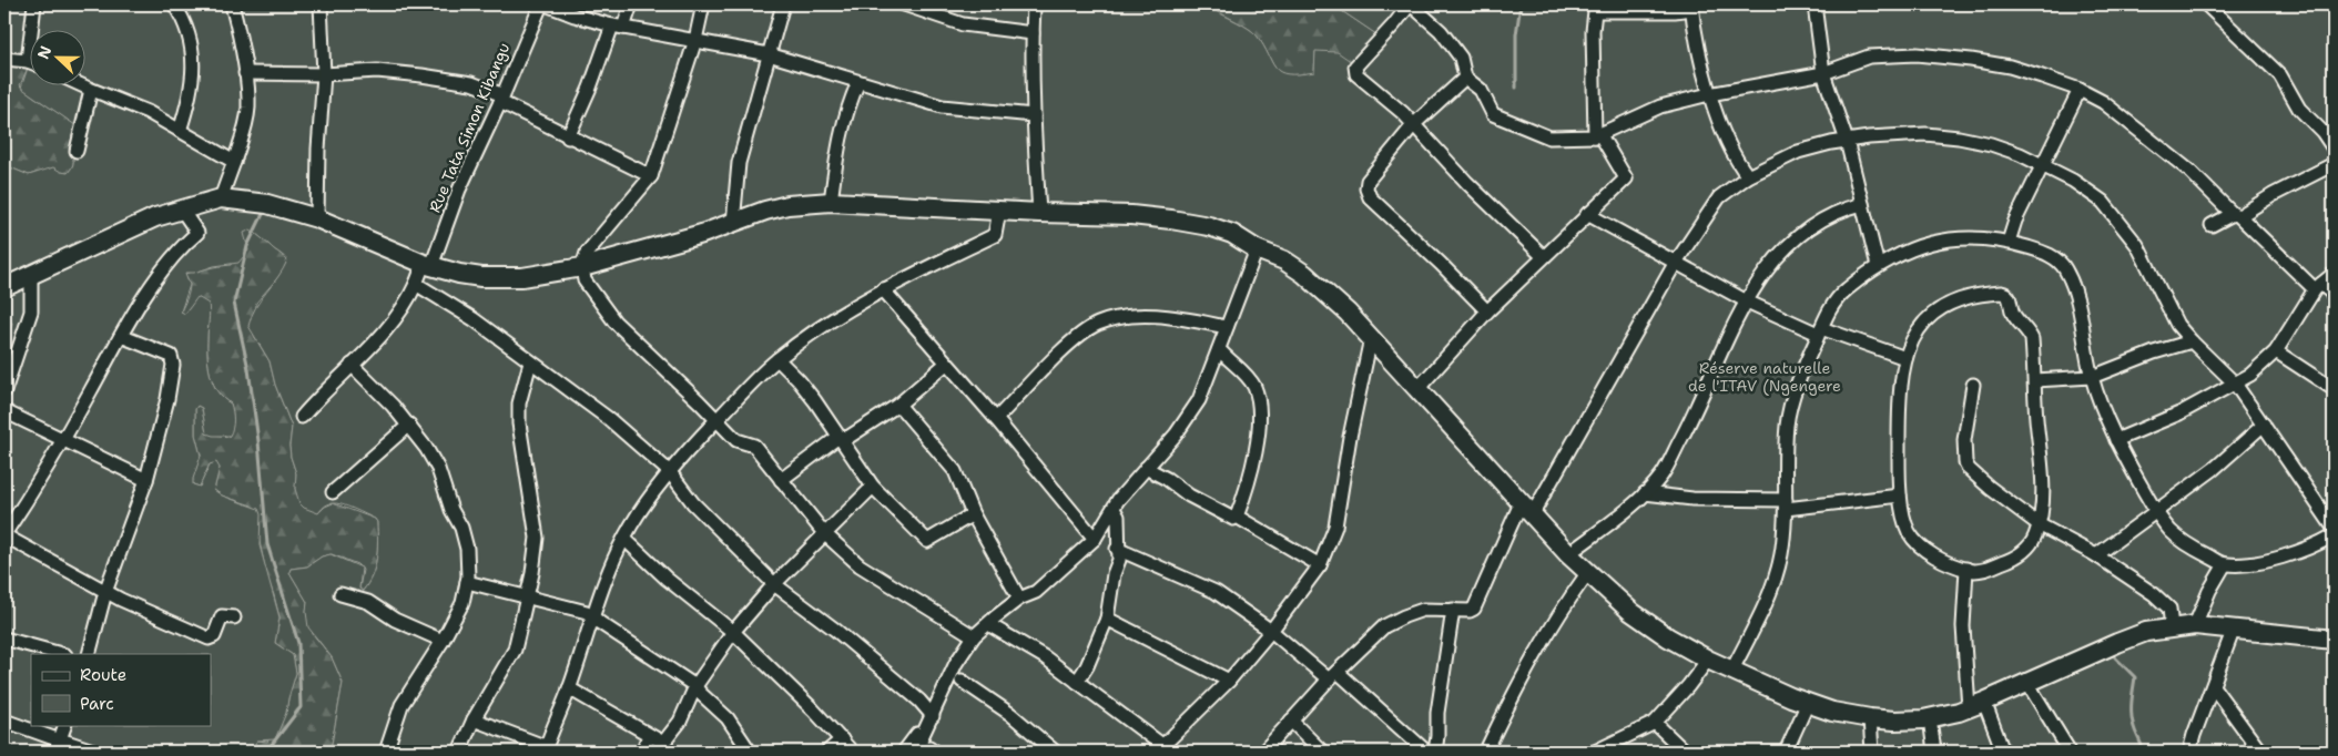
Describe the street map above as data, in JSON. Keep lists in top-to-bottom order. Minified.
{"streets":{"street":["Rue Tata Simon Kibangu"]},"parks":["Réserve naturelle de l'ITAV (Ngengere"],"legend":["Route","Parc"],"north":"left"}
